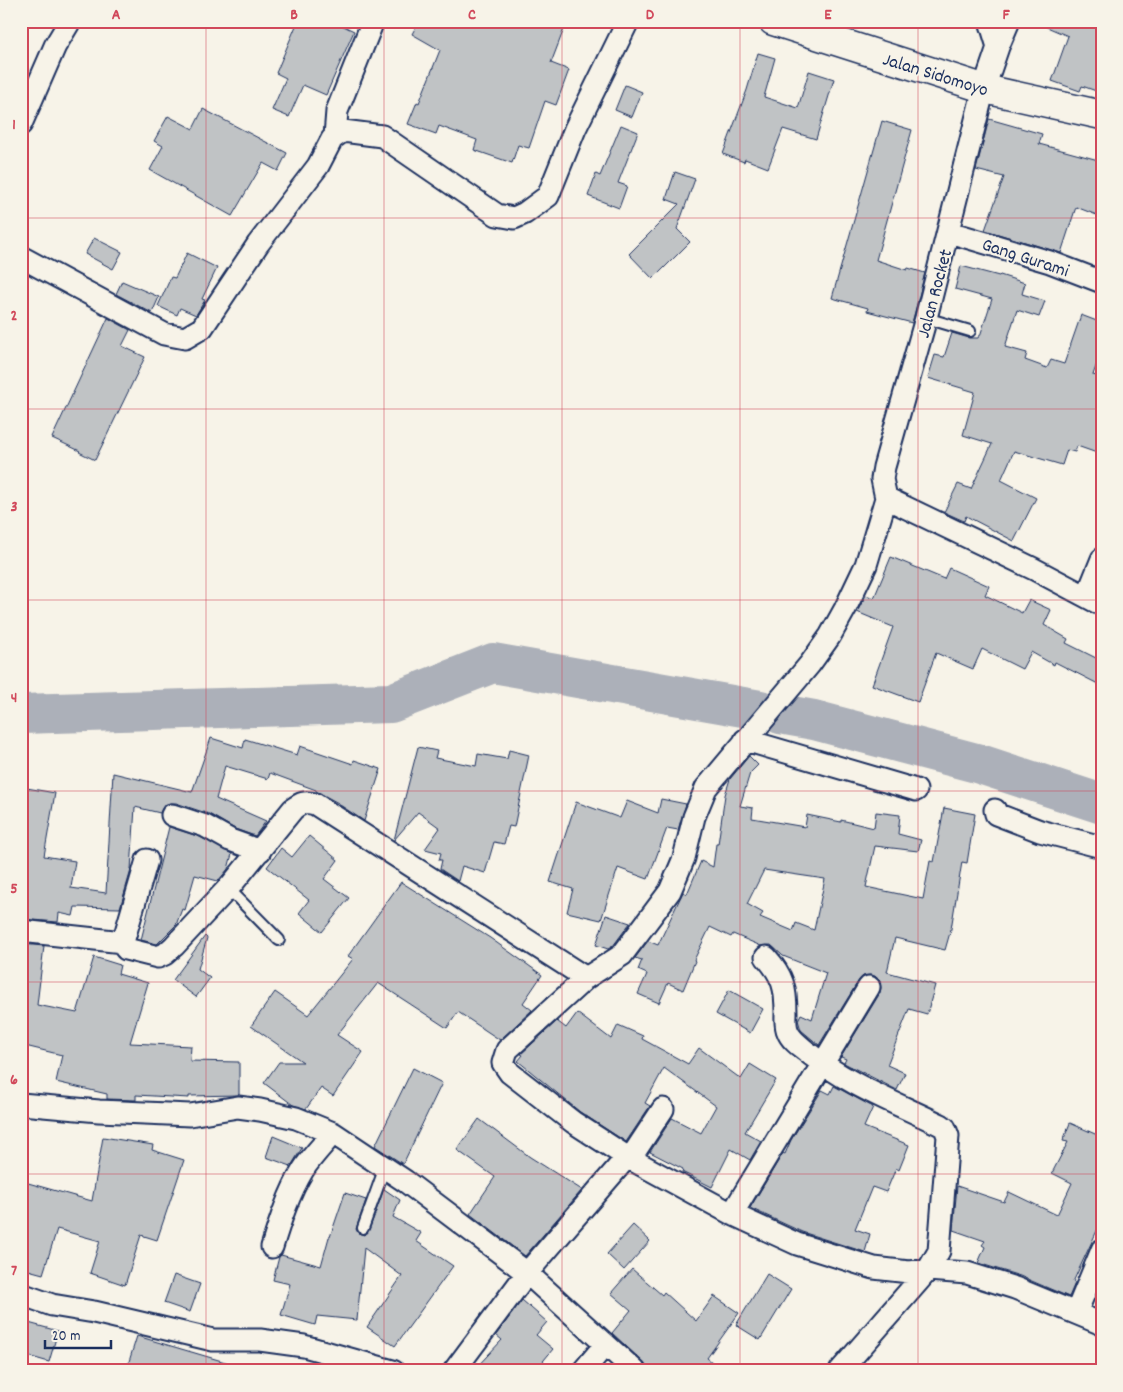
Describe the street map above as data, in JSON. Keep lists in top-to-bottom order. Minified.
{"streets":{"main road":["Jalan Sidomoyo"],"street":["Gang Gurami","Jalan Rocket"]},"crossings":[["Jalan Sidomoyo","Jalan Rocket"],["Gang Gurami","Jalan Rocket"]],"scale_bar":"20 m","grid":{"columns":["A","B","C","D","E","F"],"rows":["1","2","3","4","5","6","7"]}}
